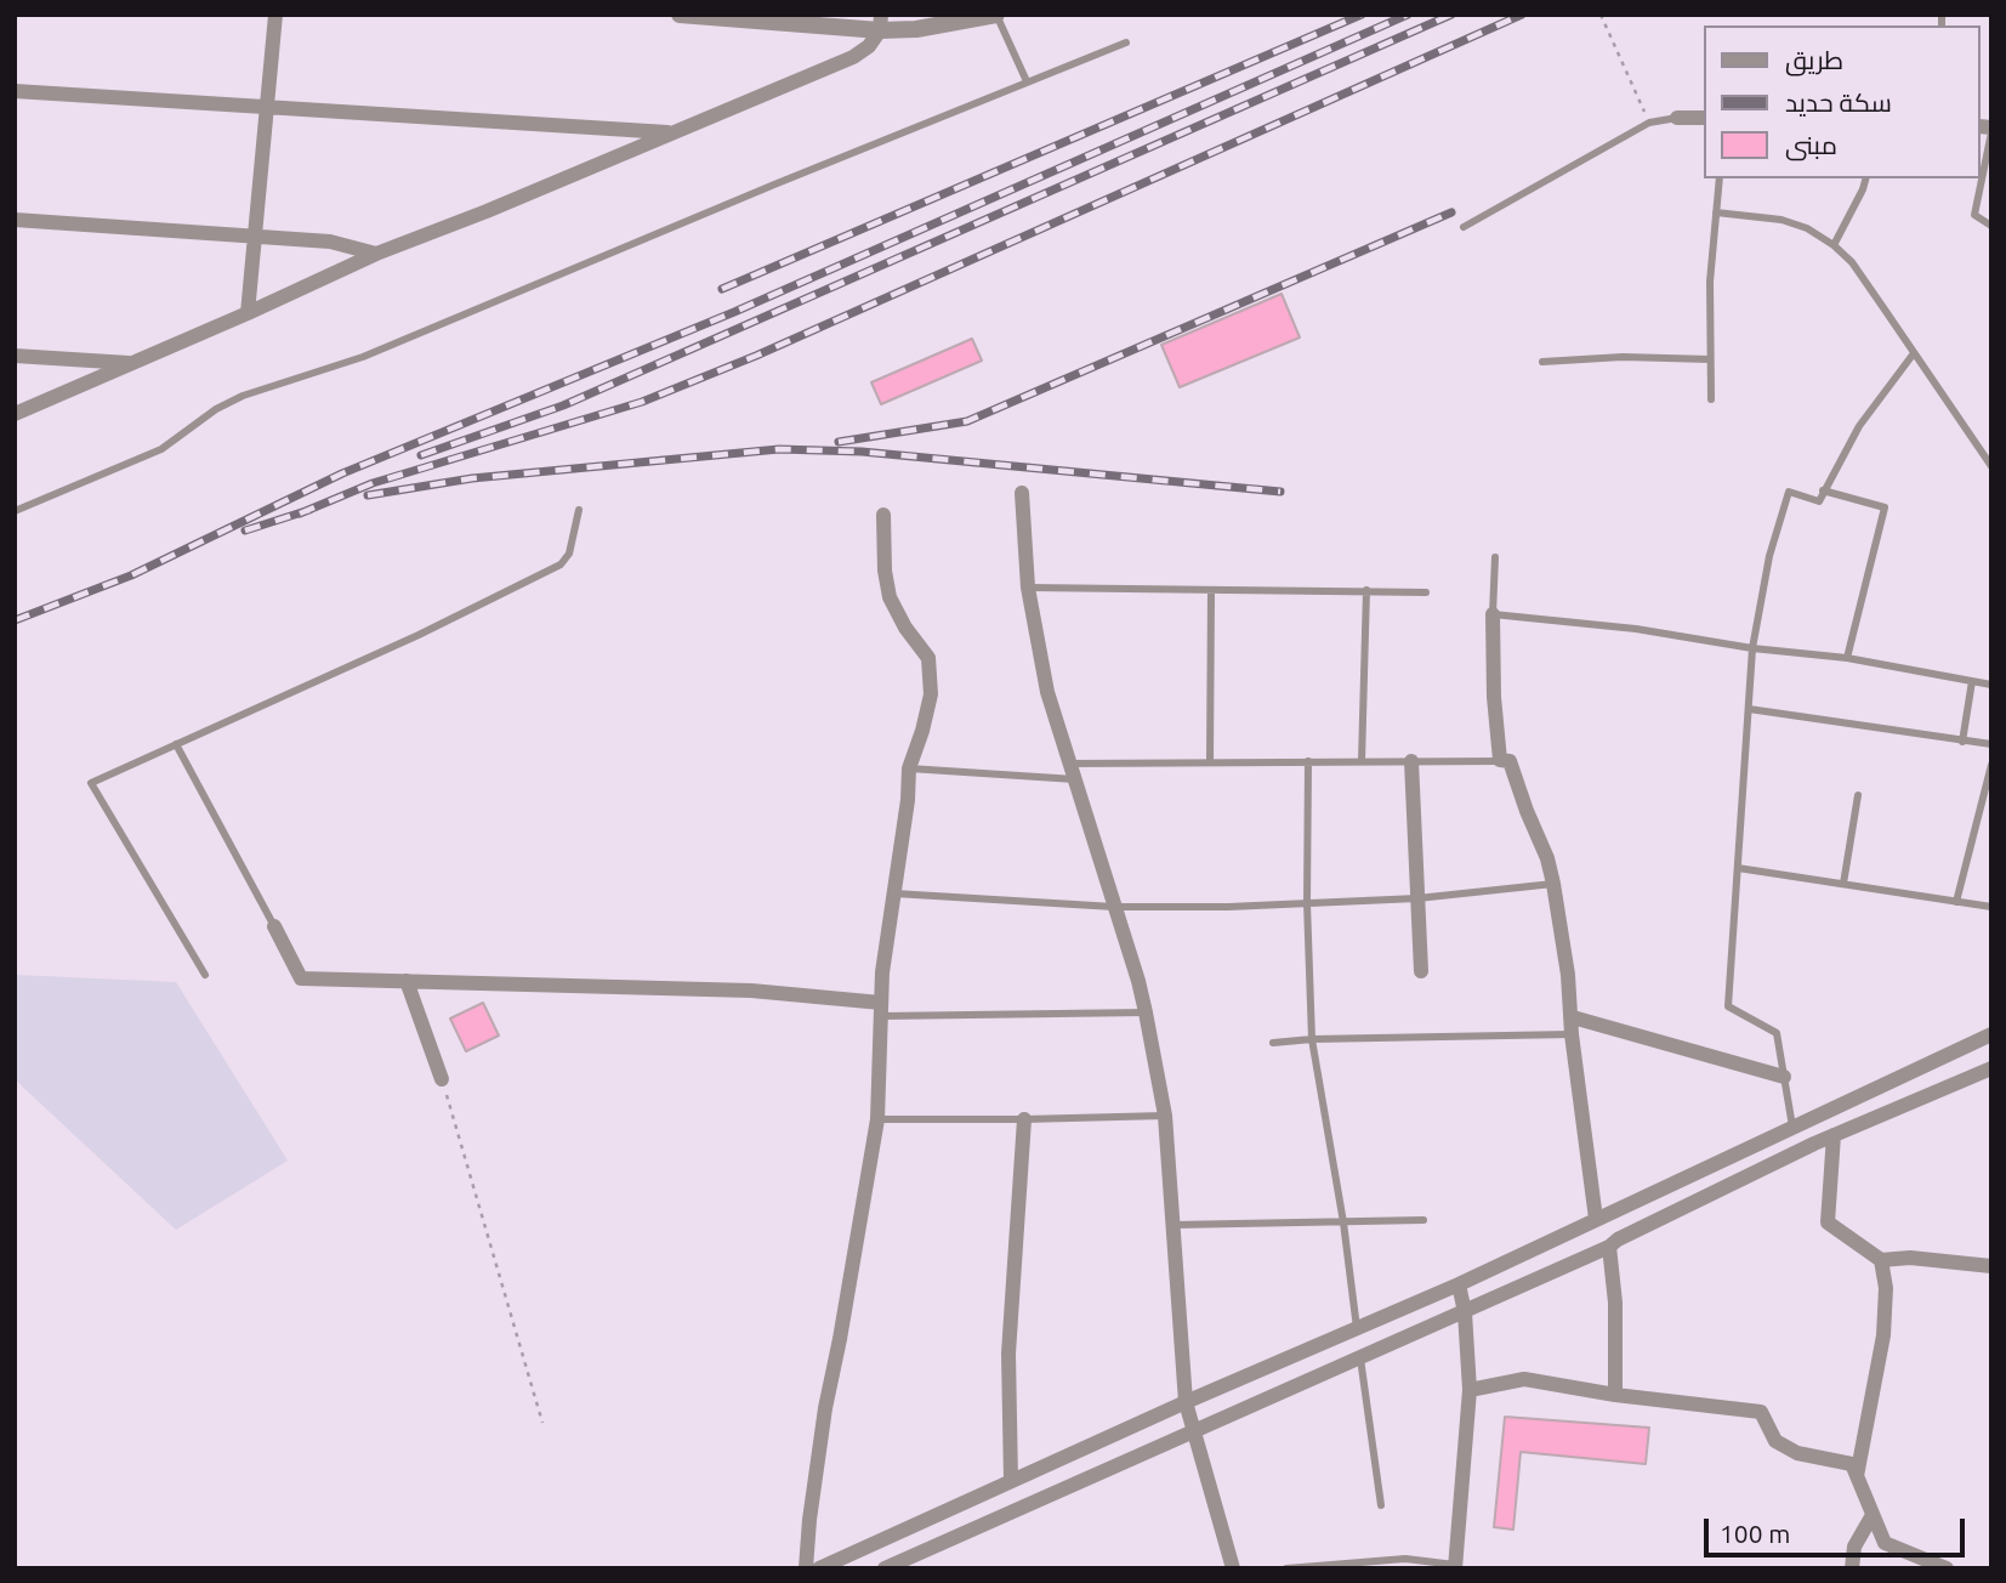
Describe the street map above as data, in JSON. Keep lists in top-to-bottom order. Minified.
{"legend":["طريق","سكة حديد","مبنى"],"scale_bar":"100 m"}
